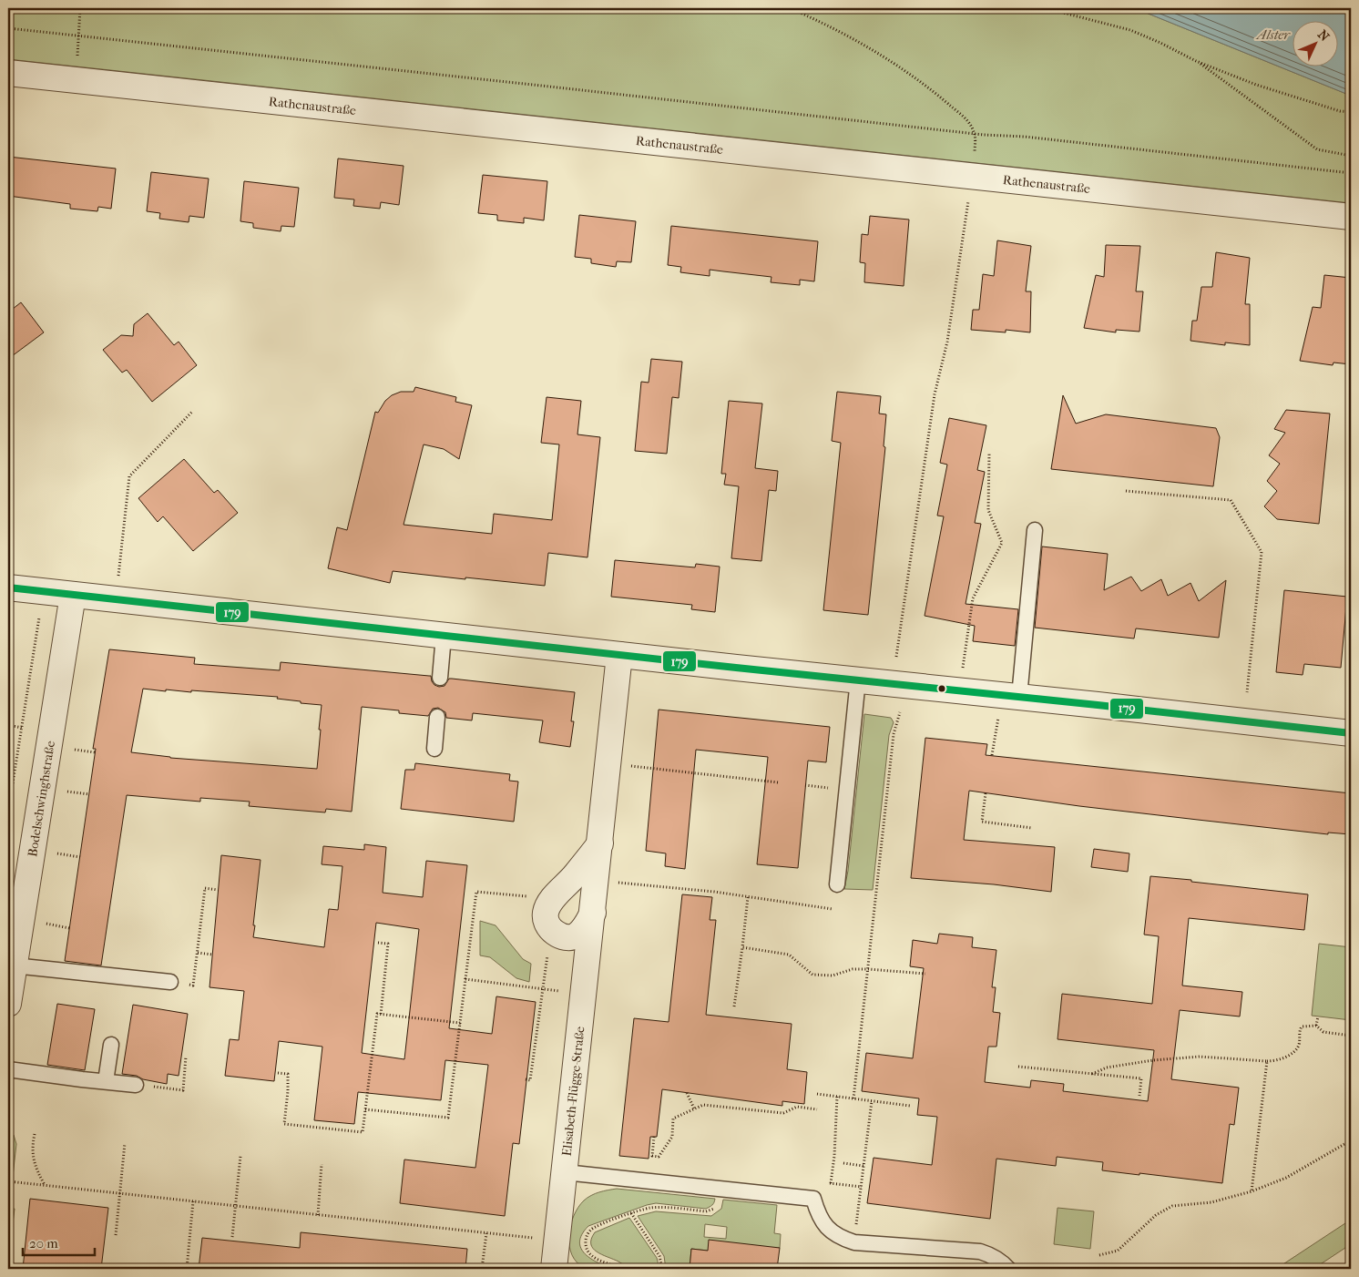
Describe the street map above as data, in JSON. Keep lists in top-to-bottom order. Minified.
{"streets":{"street":["Rathenaustraße","Bodelschwinghstraße","Elisabeth-Flügge-Straße"]},"water":["Alster"],"lines":["transit line 179"],"scale_bar":"20 m","north":"top right"}
